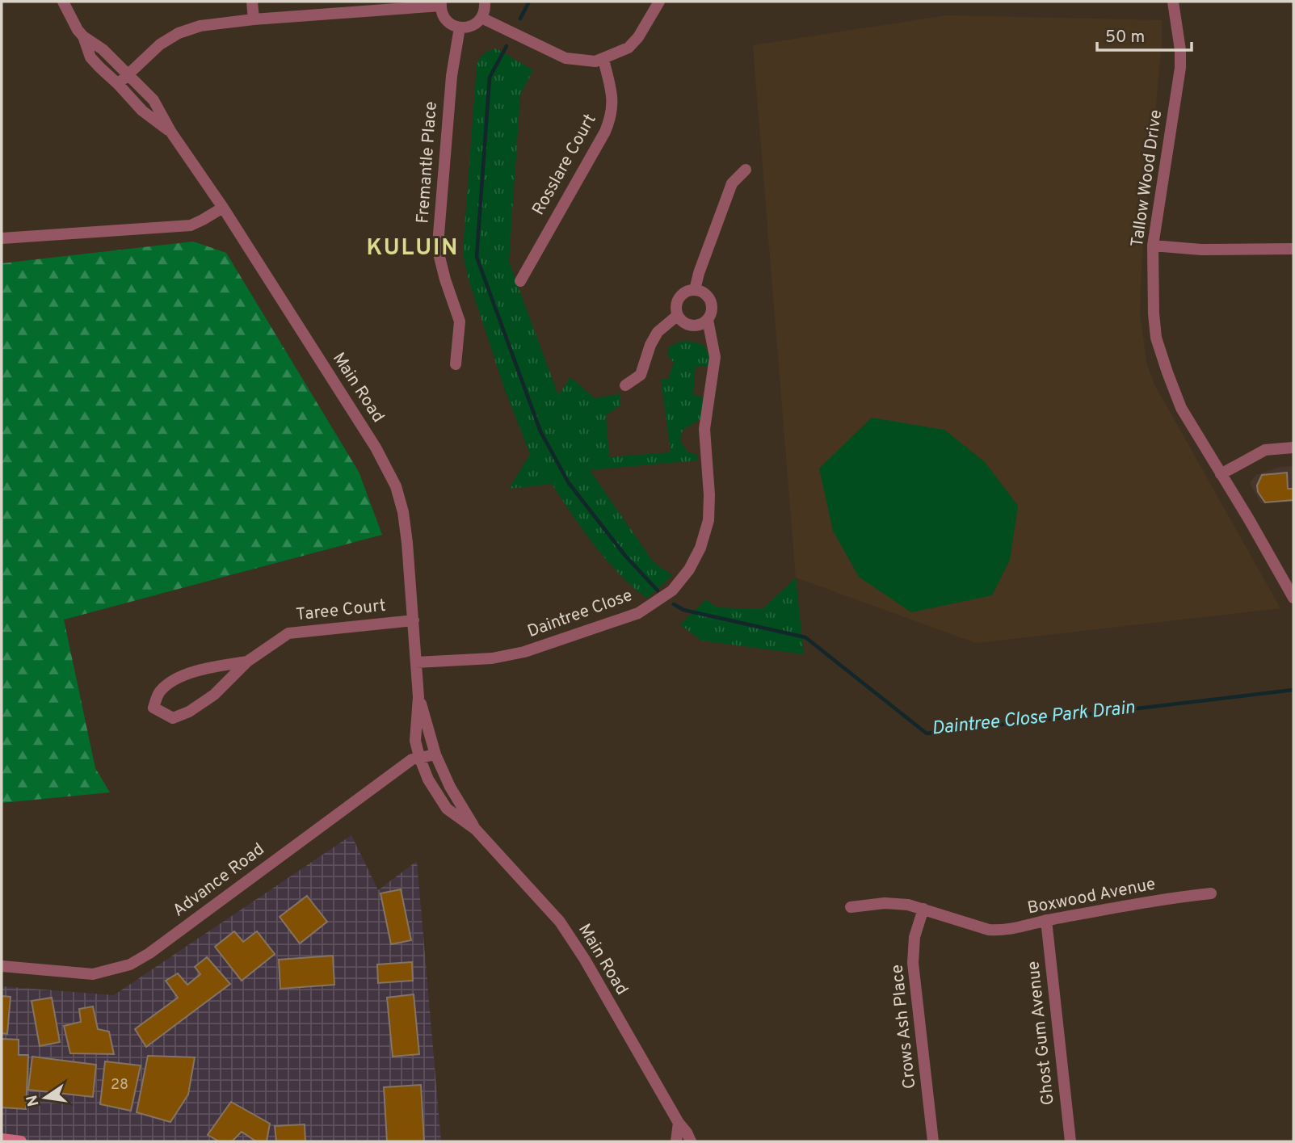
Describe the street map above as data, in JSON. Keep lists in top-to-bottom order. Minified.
{"streets":{"street":["Fremantle Place","Rosslare Court","Tallow Wood Drive","Main Road","Taree Court","Daintree Close","Advance Road","Boxwood Avenue","Crows Ash Place","Ghost Gum Avenue"]},"crossings":[["Main Road","Taree Court"],["Main Road","Daintree Close"],["Main Road","Advance Road"],["Boxwood Avenue","Crows Ash Place"],["Boxwood Avenue","Ghost Gum Avenue"]],"districts":["KULUIN"],"water":["Daintree Close Park Drain"],"house_numbers":["28"],"scale_bar":"50 m","north":"left"}
